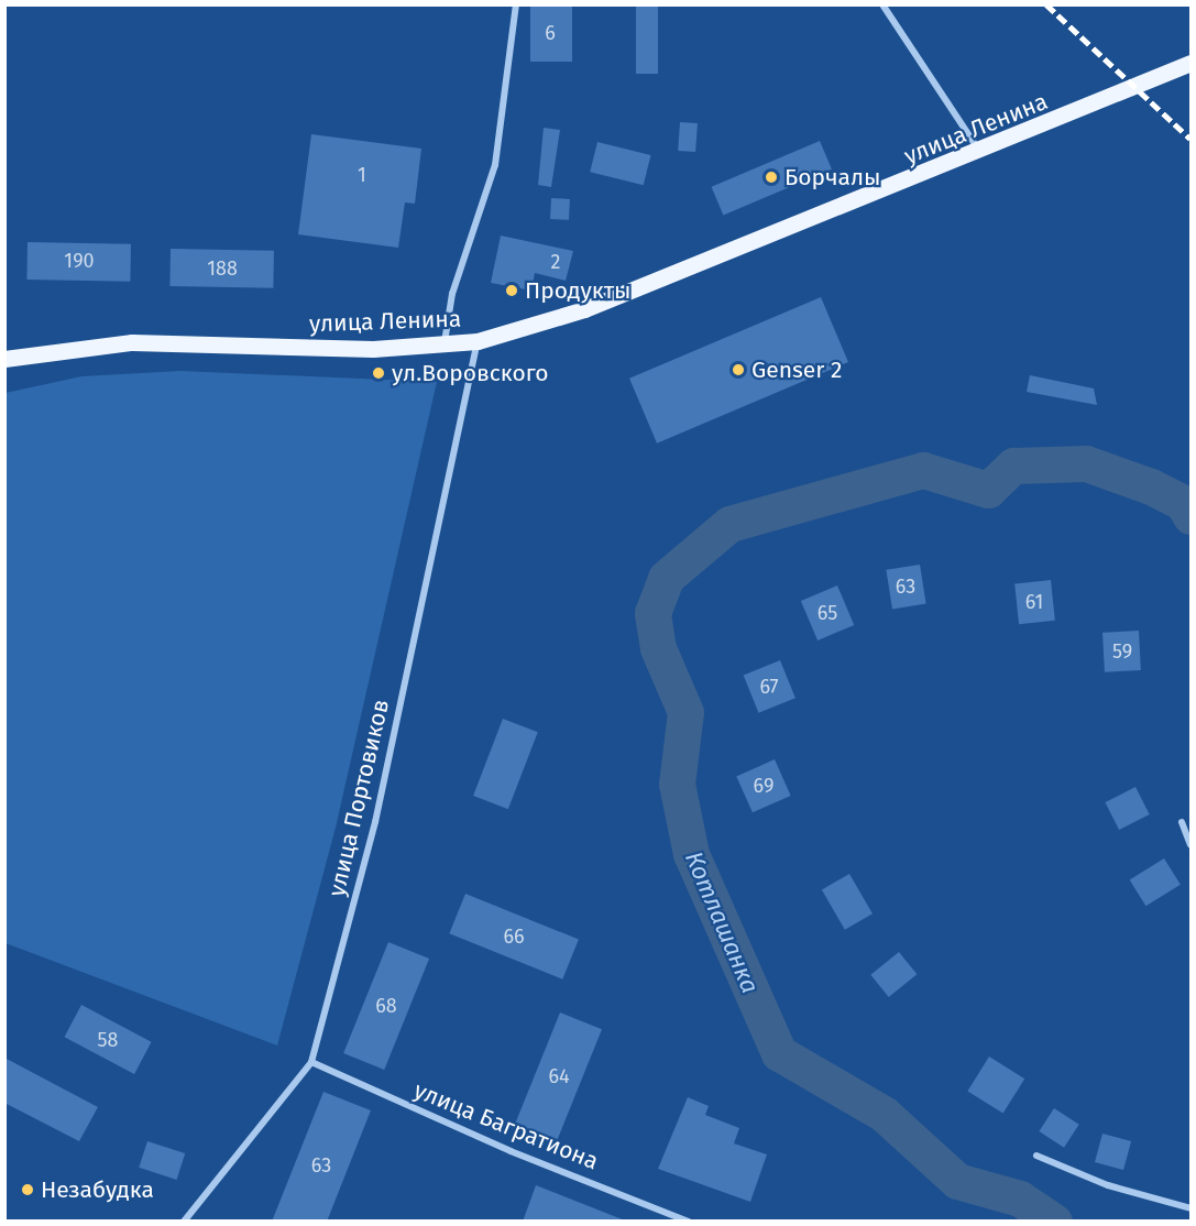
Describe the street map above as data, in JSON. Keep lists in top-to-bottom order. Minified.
{"streets":{"main road":["улица Ленина"],"street":["улица Портовиков","улица Багратиона"]},"crossings":[["улица Ленина","улица Портовиков"],["улица Портовиков","улица Багратиона"]],"water":["Котлашанка"],"places":["Борчалы","Продукты","Genser 2","ул.Воровского","Незабудка"],"house_numbers":["6","1","190","2","188","63","61","65","59","67","69","66","68","58","64","63"]}
